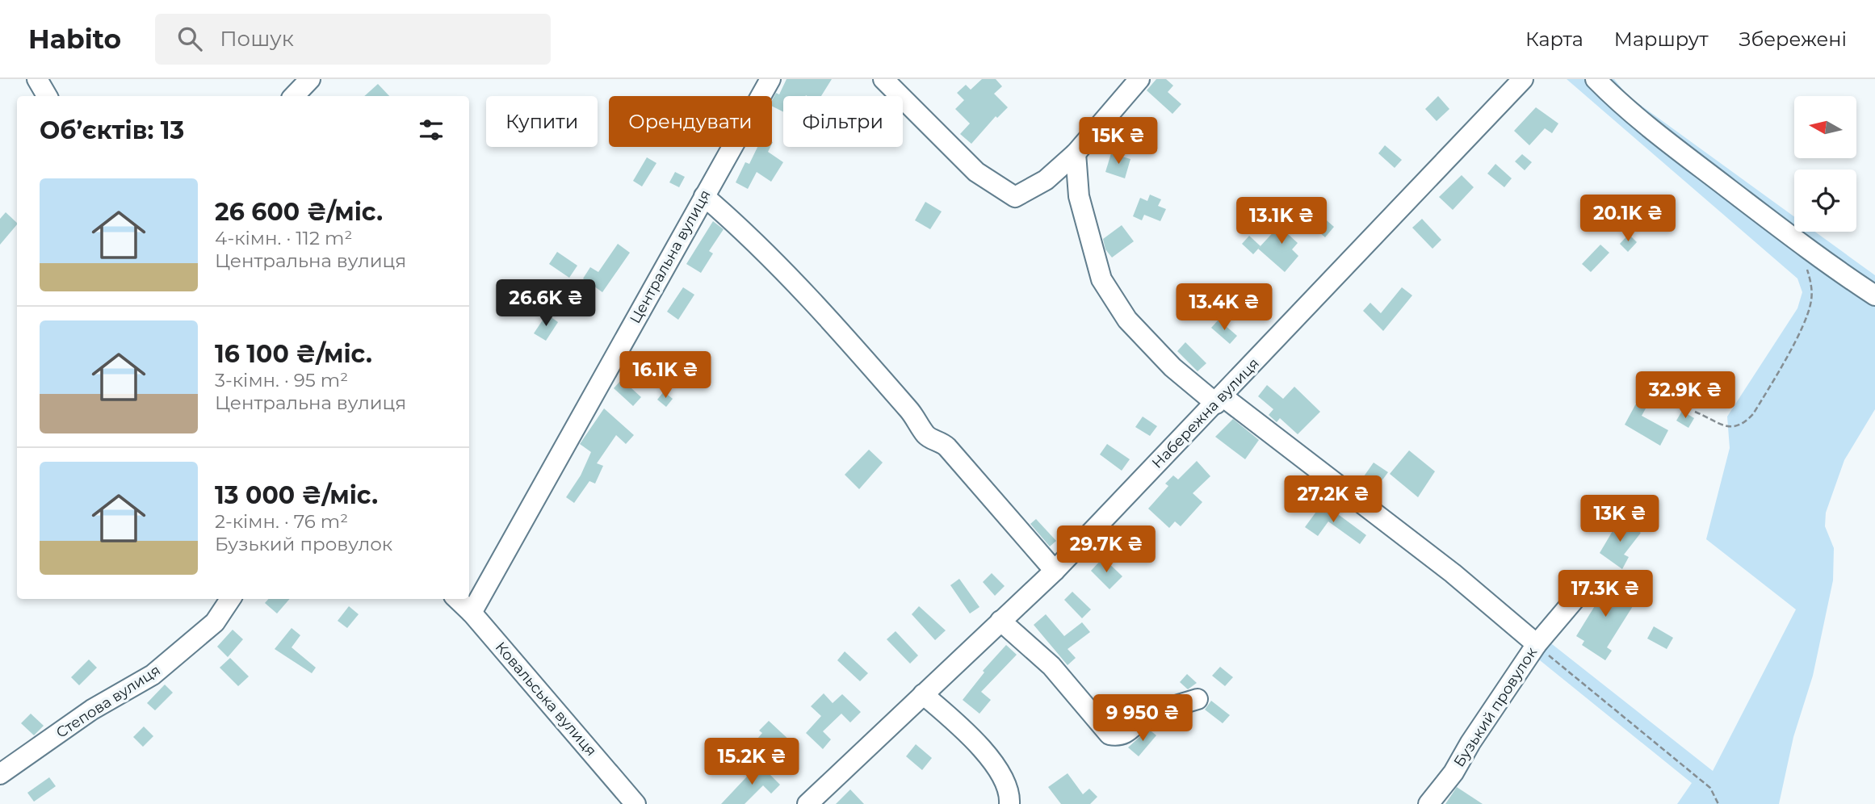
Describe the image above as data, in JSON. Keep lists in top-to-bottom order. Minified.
{"streets":{"street":["Центральна вулиця","Набережна вулиця","Ковальська вулиця","Степова вулиця","Бузький провулок"]},"crossings":[["Центральна вулиця","Ковальська вулиця"]],"north":"left","page":{"header":"Habito","search":"Пошук","nav":["Карта","Маршрут","Збережені"],"chip":["Купити","Орендувати","Фільтри"],"heading":"Об’єктів: 13","price":["15K ₴","20.1K ₴","13.1K ₴","26.6K ₴","13.4K ₴","16.1K ₴","32.9K ₴","27.2K ₴","13K ₴","29.7K ₴","17.3K ₴","9 950 ₴","15.2K ₴"],"list":[{"name":"26 600 ₴/міс.","note":"4-кімн. · 112 m² · Центральна вулиця"},{"name":"16 100 ₴/міс.","note":"3-кімн. · 95 m² · Центральна вулиця"},{"name":"13 000 ₴/міс.","note":"2-кімн. · 76 m² · Бузький провулок"}]}}
